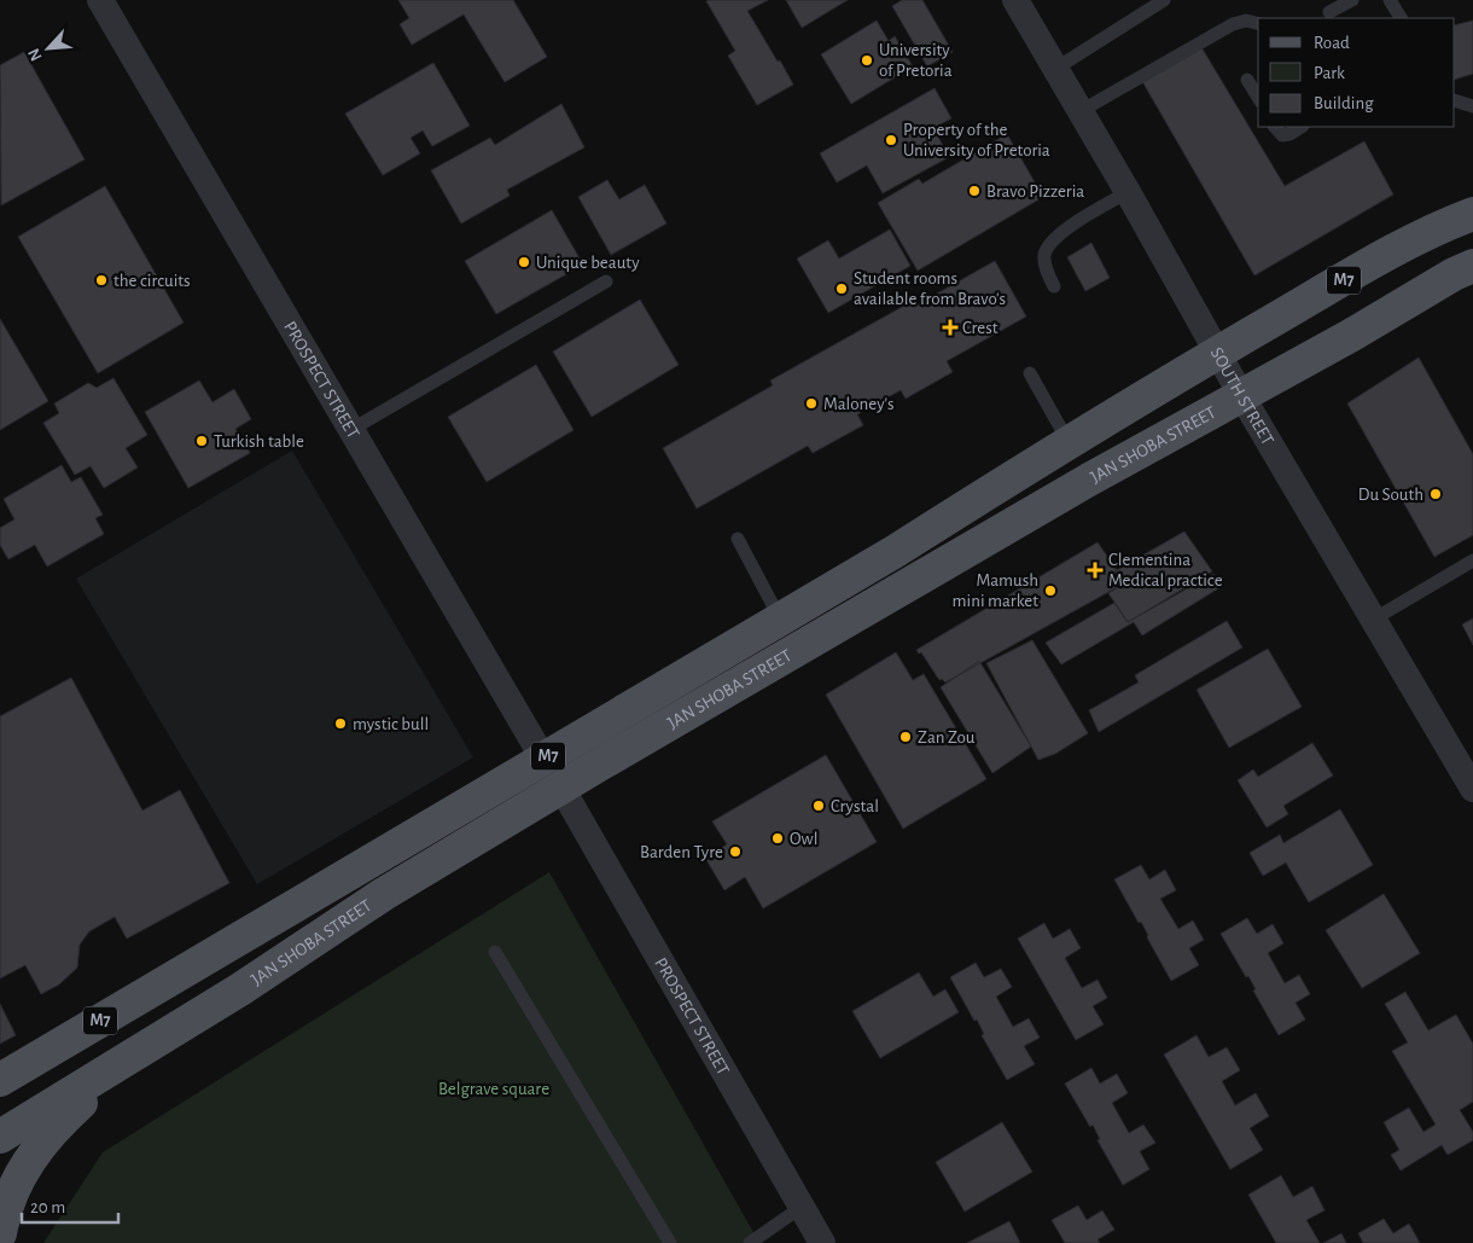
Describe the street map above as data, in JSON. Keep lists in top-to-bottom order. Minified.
{"streets":{"main road":["M7","JAN SHOBA STREET"],"street":["PROSPECT STREET","SOUTH STREET"]},"crossings":[["PROSPECT STREET","JAN SHOBA STREET"],["SOUTH STREET","JAN SHOBA STREET"]],"parks":["Belgrave square"],"places":{"other":["University of Pretoria","Property of the University of Pretoria","Bravo Pizzeria","Unique beauty","the circuits","Student rooms available from Bravo's","Maloney's","Turkish table","Du South","Mamush mini market","mystic bull","Zan Zou","Crystal","Owl","Barden Tyre"],"health":["Crest","Clementina Medical practice"]},"legend":["Road","Park","Building"],"scale_bar":"20 m","north":"bottom left"}
